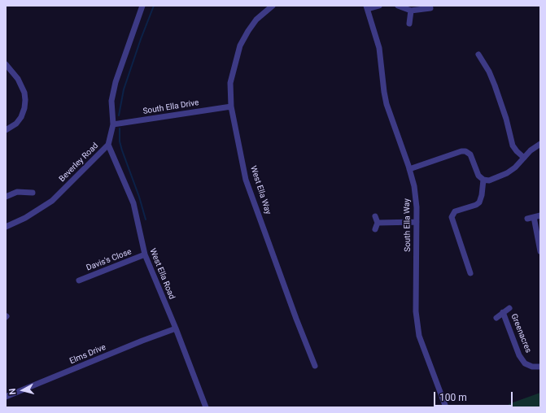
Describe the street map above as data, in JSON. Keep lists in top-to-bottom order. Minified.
{"streets":{"street":["South Ella Drive","Beverley Road","West Ella Way","South Ella Way","Davis's Close","West Ella Road","Greenacres","Elms Drive"]},"crossings":[["South Ella Drive","Beverley Road"],["South Ella Drive","West Ella Way"],["Beverley Road","West Ella Road"],["Davis's Close","West Ella Road"],["West Ella Road","Elms Drive"]],"scale_bar":"100 m","north":"left"}
